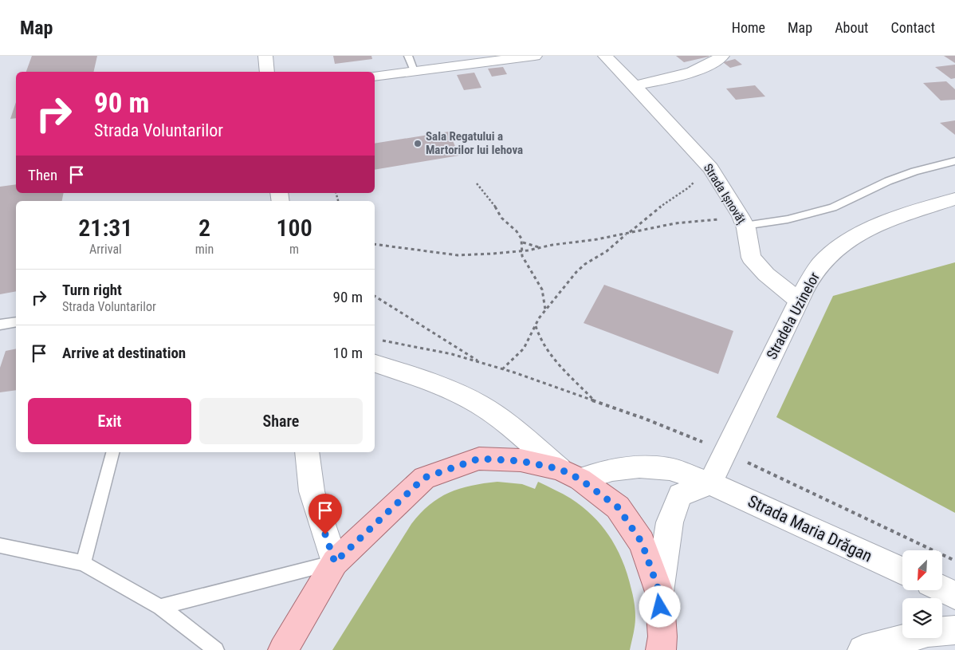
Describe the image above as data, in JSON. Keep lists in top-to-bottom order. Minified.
{"streets":{"street":["Strada Ișnovăț","Stradela Uzinelor","Strada Maria Drăgan"]},"crossings":[["Strada Ișnovăț","Stradela Uzinelor"],["Stradela Uzinelor","Strada Maria Drăgan"]],"places":["Sala Regatului a Martorilor lui Iehova"],"north":"bottom left","page":{"header":"Map","nav":["Home","Map","About","Contact"],"turn":["90 m","Strada Voluntarilor"],"then":"Then","eta":["21:31","Arrival","2","min","100","m"],"list":[{"name":"Turn right","note":"Strada Voluntarilor","value":"90 m"},{"name":"Arrive at destination","value":"10 m"}],"buttons":["Exit","Share"]}}
